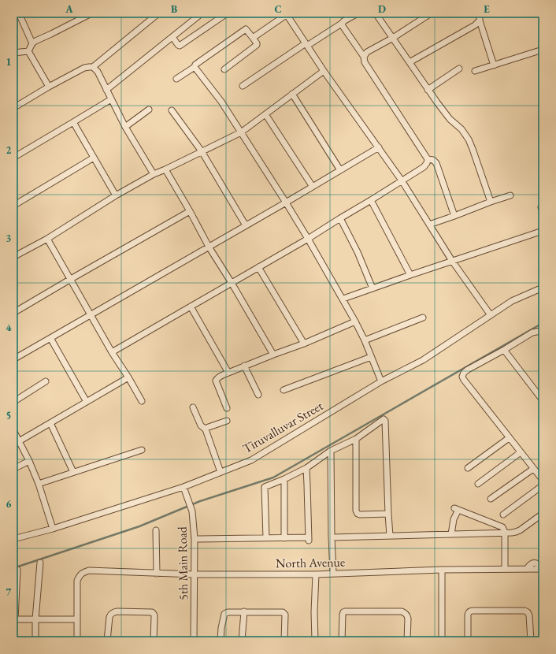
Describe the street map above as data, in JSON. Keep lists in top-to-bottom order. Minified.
{"streets":{"street":["Tiruvalluvar Street","North Avenue","5th Main Road"]},"crossings":[["Tiruvalluvar Street","5th Main Road"],["North Avenue","5th Main Road"]],"grid":{"columns":["A","B","C","D","E"],"rows":["1","2","3","4","5","6","7"]}}
